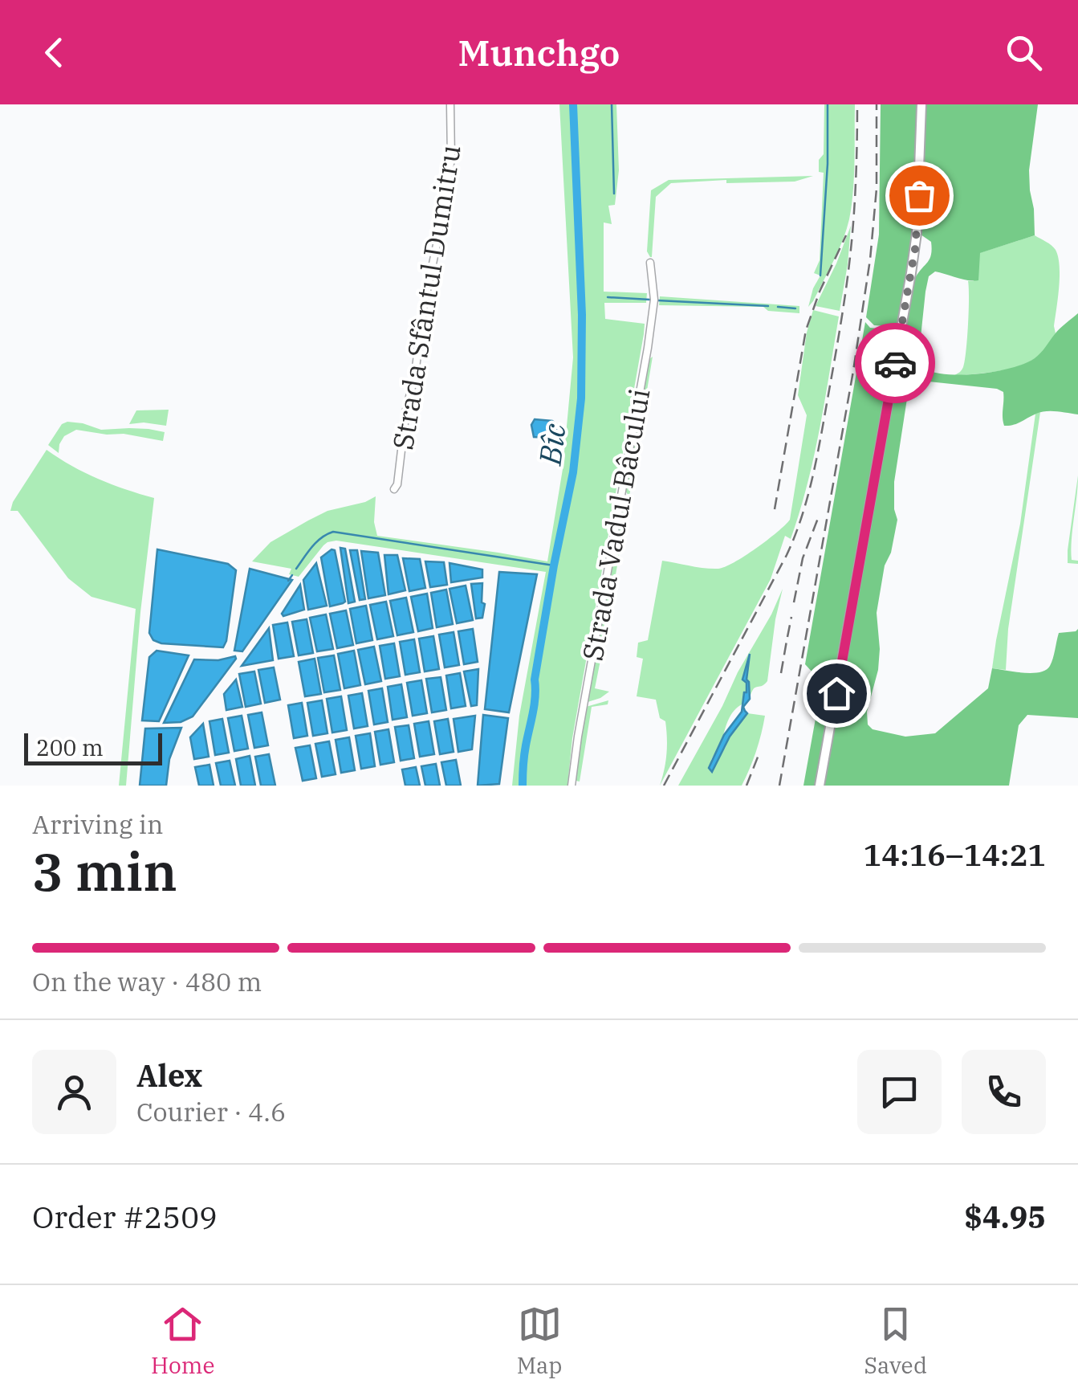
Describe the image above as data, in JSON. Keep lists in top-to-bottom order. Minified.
{"streets":{"street":["Strada Sfântul Dumitru","Strada Vadul Bâcului"]},"water":["Bîc"],"scale_bar":"200 m","page":{"header":"Munchgo","scale":"200 m","heading":["3 min","Arriving in","14:16–14:21"],"panel":["Alex","Courier · 4.6","Order #2509","$4.95"],"bar":"On the way · 480 m","tabs":["Home","Map","Saved"]}}
